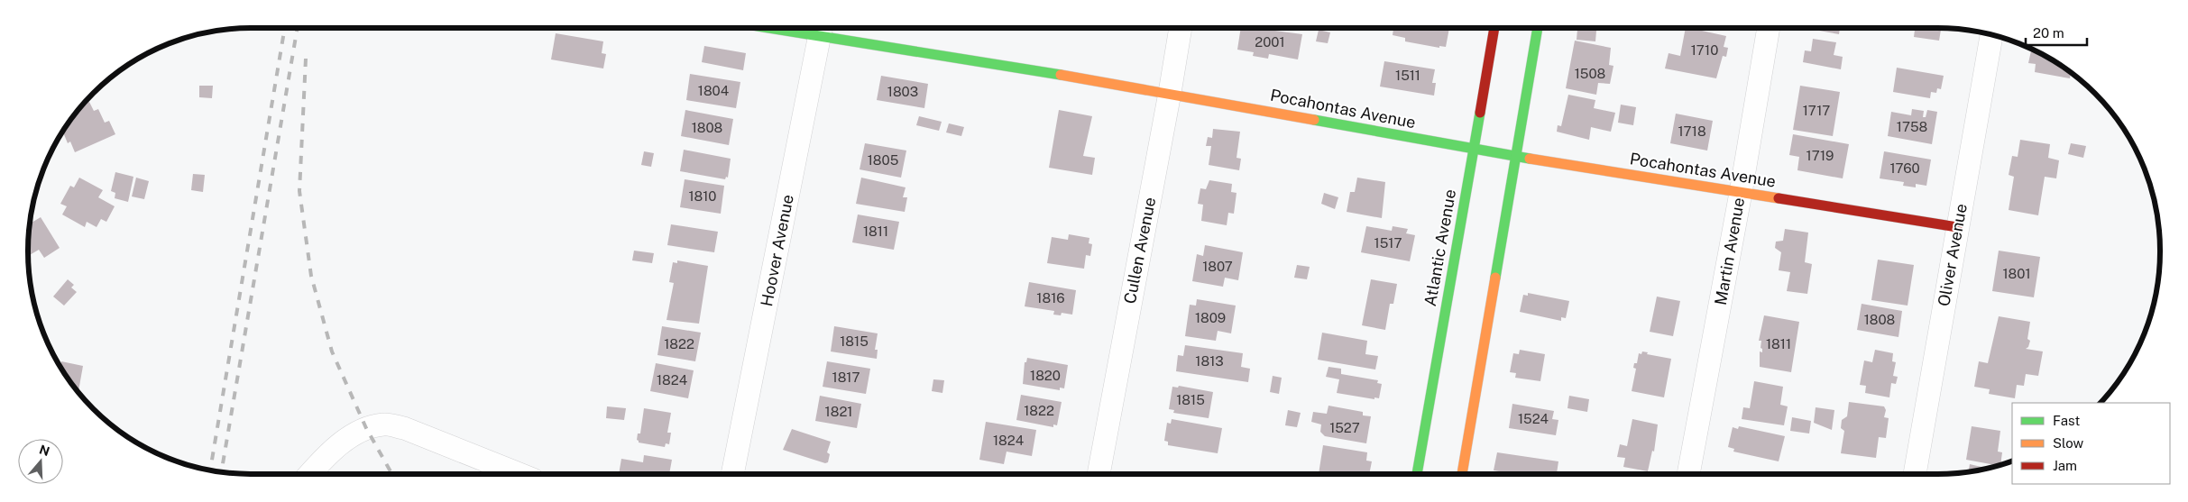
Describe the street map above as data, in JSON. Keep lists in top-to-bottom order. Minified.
{"streets":{"street":["Pocahontas Avenue","Atlantic Avenue","Hoover Avenue","Cullen Avenue","Martin Avenue","Oliver Avenue"]},"crossings":[["Pocahontas Avenue","Atlantic Avenue"],["Pocahontas Avenue","Hoover Avenue"],["Pocahontas Avenue","Cullen Avenue"],["Pocahontas Avenue","Martin Avenue"],["Pocahontas Avenue","Oliver Avenue"]],"house_numbers":["2001","1710","1508","1511","1804","1803","1717","1758","1808","1718","1719","1805","1760","1810","1811","1517","1807","1801","1816","1809","1808","1815","1822","1811","1813","1820","1817","1824","1815","1822","1821","1524","1527","1824"],"legend":["Fast","Slow","Jam"],"scale_bar":"20 m","north":"top"}
